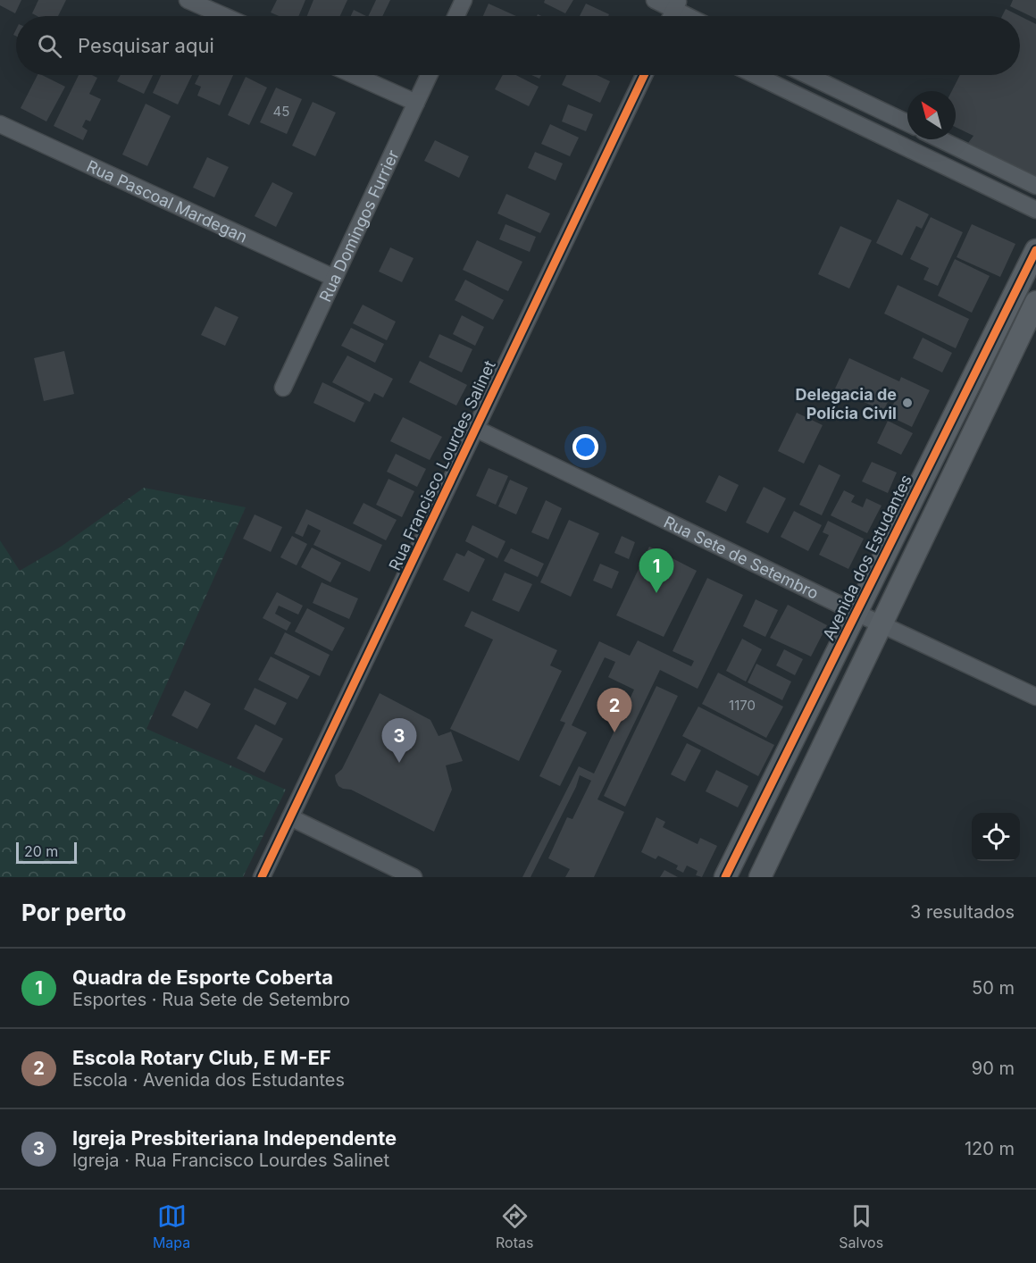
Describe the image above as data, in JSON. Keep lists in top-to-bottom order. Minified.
{"streets":{"street":["Rua Pascoal Mardegan","Rua Domingos Furrier","Rua Francisco Lourdes Salinet","Rua Sete de Setembro","Avenida dos Estudantes"]},"crossings":[["Rua Pascoal Mardegan","Rua Domingos Furrier"],["Rua Francisco Lourdes Salinet","Rua Sete de Setembro"],["Rua Sete de Setembro","Avenida dos Estudantes"]],"places":["Delegacia de Polícia Civil"],"house_numbers":["45","1170"],"scale_bar":"20 m","north":"top left","page":{"search":"Pesquisar aqui","pins":["1","2","3"],"scale":"20 m","heading":["Por perto","3 resultados"],"list":[{"mark":"1","name":"Quadra de Esporte Coberta","note":"Esportes · Rua Sete de Setembro","value":"50 m"},{"mark":"2","name":"Escola Rotary Club, E M-EF","note":"Escola · Avenida dos Estudantes","value":"90 m"},{"mark":"3","name":"Igreja Presbiteriana Independente","note":"Igreja · Rua Francisco Lourdes Salinet","value":"120 m"}],"nav":["Mapa","Rotas","Salvos"]}}
